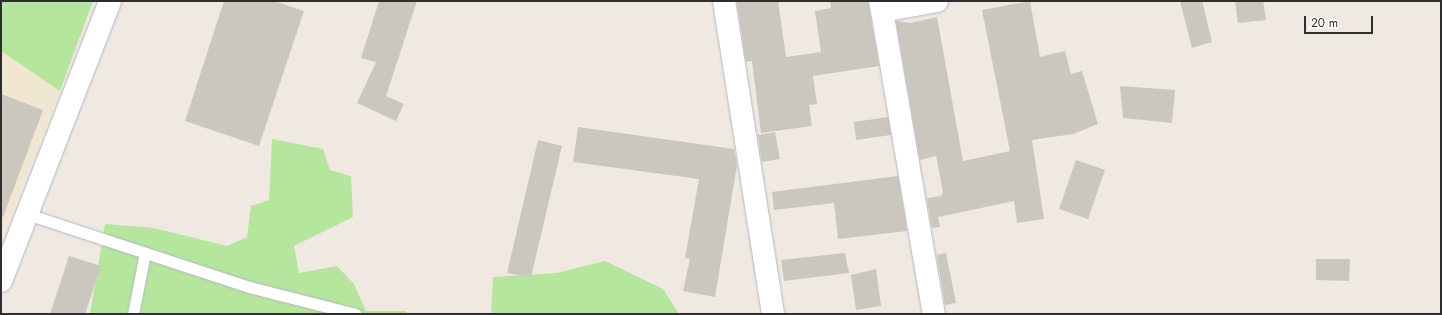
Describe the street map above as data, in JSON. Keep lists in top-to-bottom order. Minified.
{"scale_bar":"20 m"}
